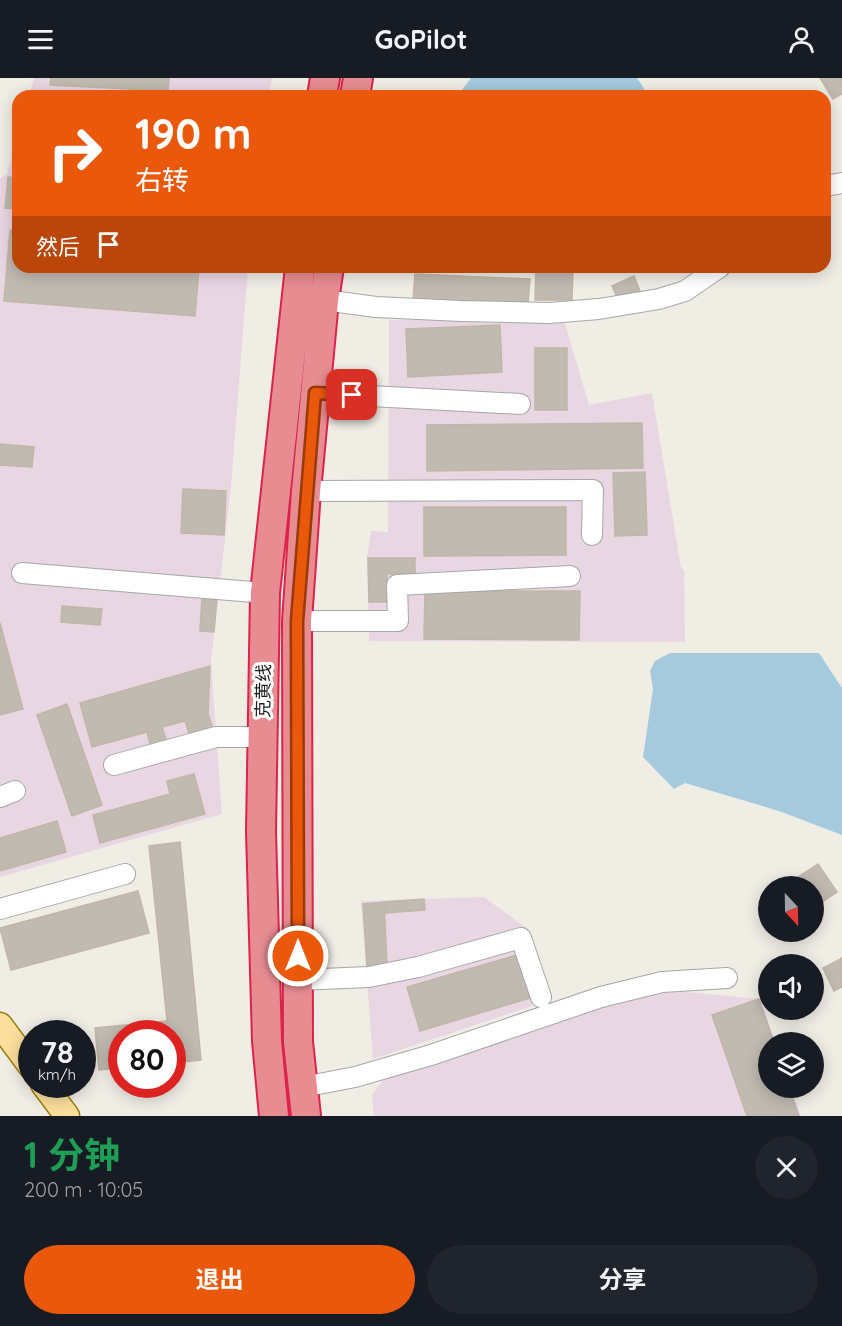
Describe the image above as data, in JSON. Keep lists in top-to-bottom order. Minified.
{"streets":{"highway":["克黄线"]},"north":"bottom","page":{"header":"GoPilot","turn":["190 m","右转"],"then":"然后","speed":"78 km/h","limit":"80","heading":["1 分钟","200 m · 10:05"],"buttons":["退出","分享"]}}
